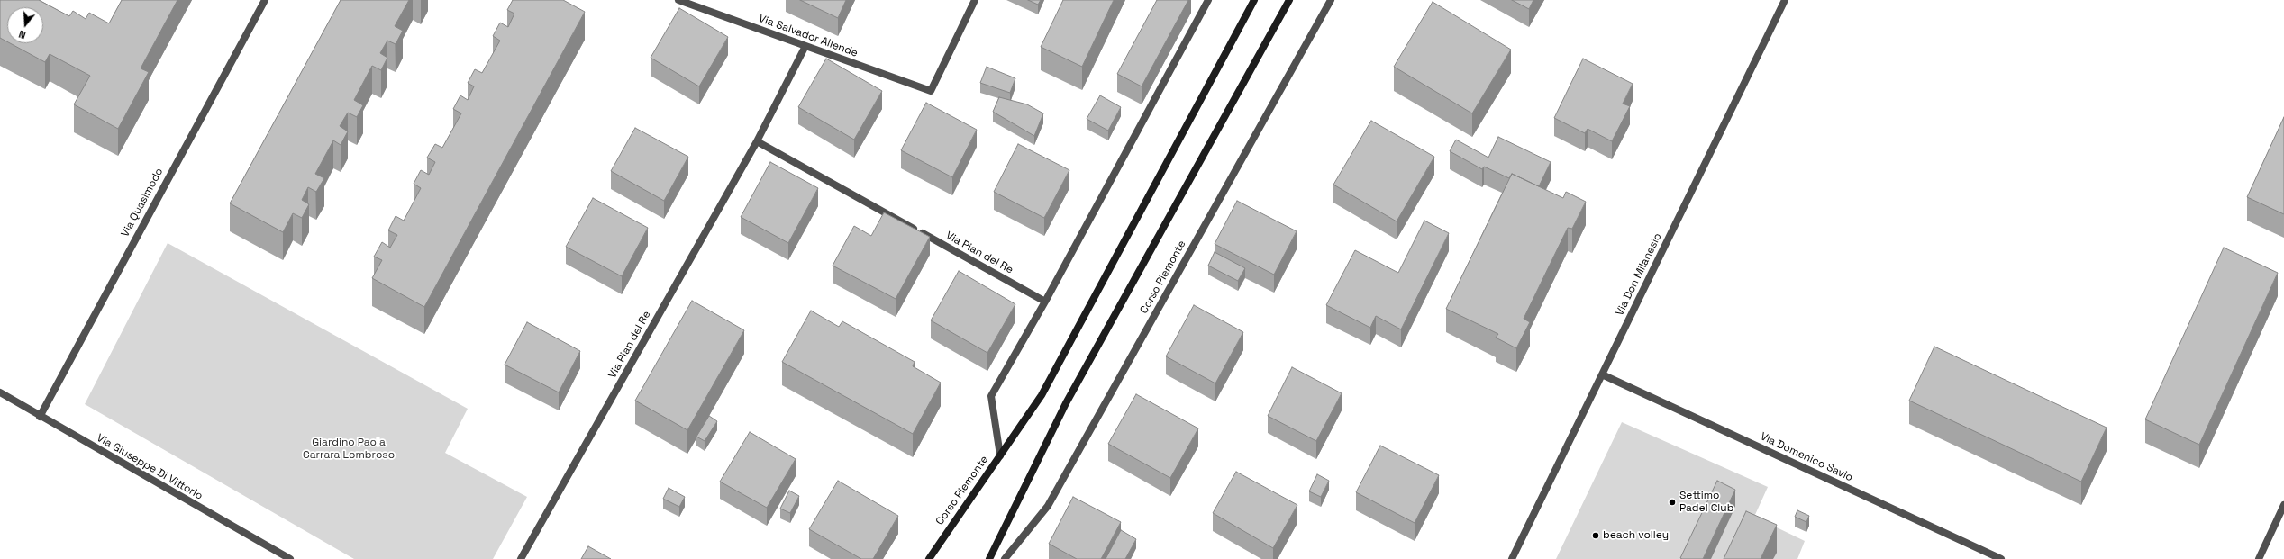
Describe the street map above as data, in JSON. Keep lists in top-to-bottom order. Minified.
{"streets":{"main road":["Corso Piemonte"],"street":["Via Salvador Allende","Via Quasimodo","Via Pian del Re","Via Don Milanesio","Via Domenico Savio","Via Giuseppe Di Vittorio"]},"crossings":[["Via Salvador Allende","Via Pian del Re"],["Via Quasimodo","Via Giuseppe Di Vittorio"],["Via Don Milanesio","Via Domenico Savio"]],"parks":["Giardino Paola Carrara Lombroso"],"places":["Settimo Padel Club","beach volley"],"north":"bottom"}
